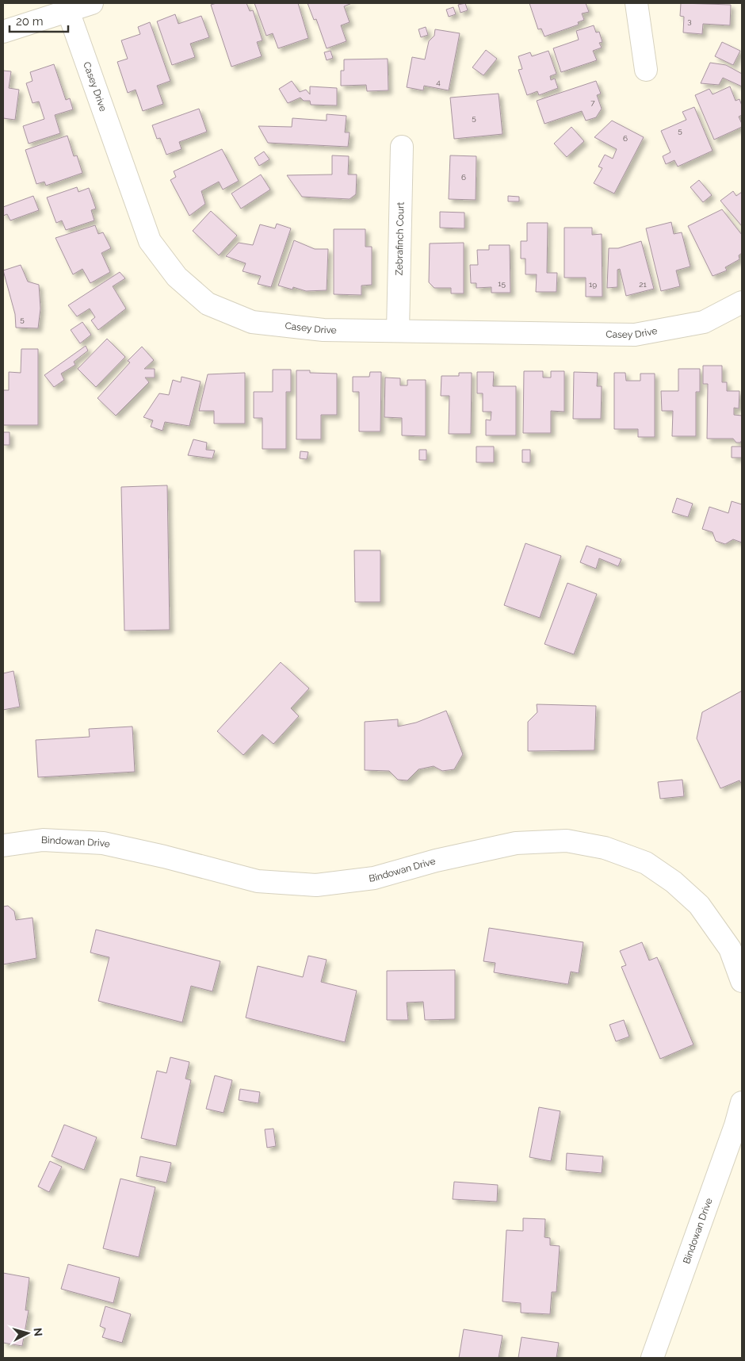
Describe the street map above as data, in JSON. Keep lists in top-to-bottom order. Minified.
{"streets":{"street":["Casey Drive","Zebrafinch Court","Bindowan Drive"]},"crossings":[["Casey Drive","Zebrafinch Court"]],"house_numbers":["3","4","7","5","5","6","6","15","19","21","5"],"scale_bar":"20 m","north":"right"}
